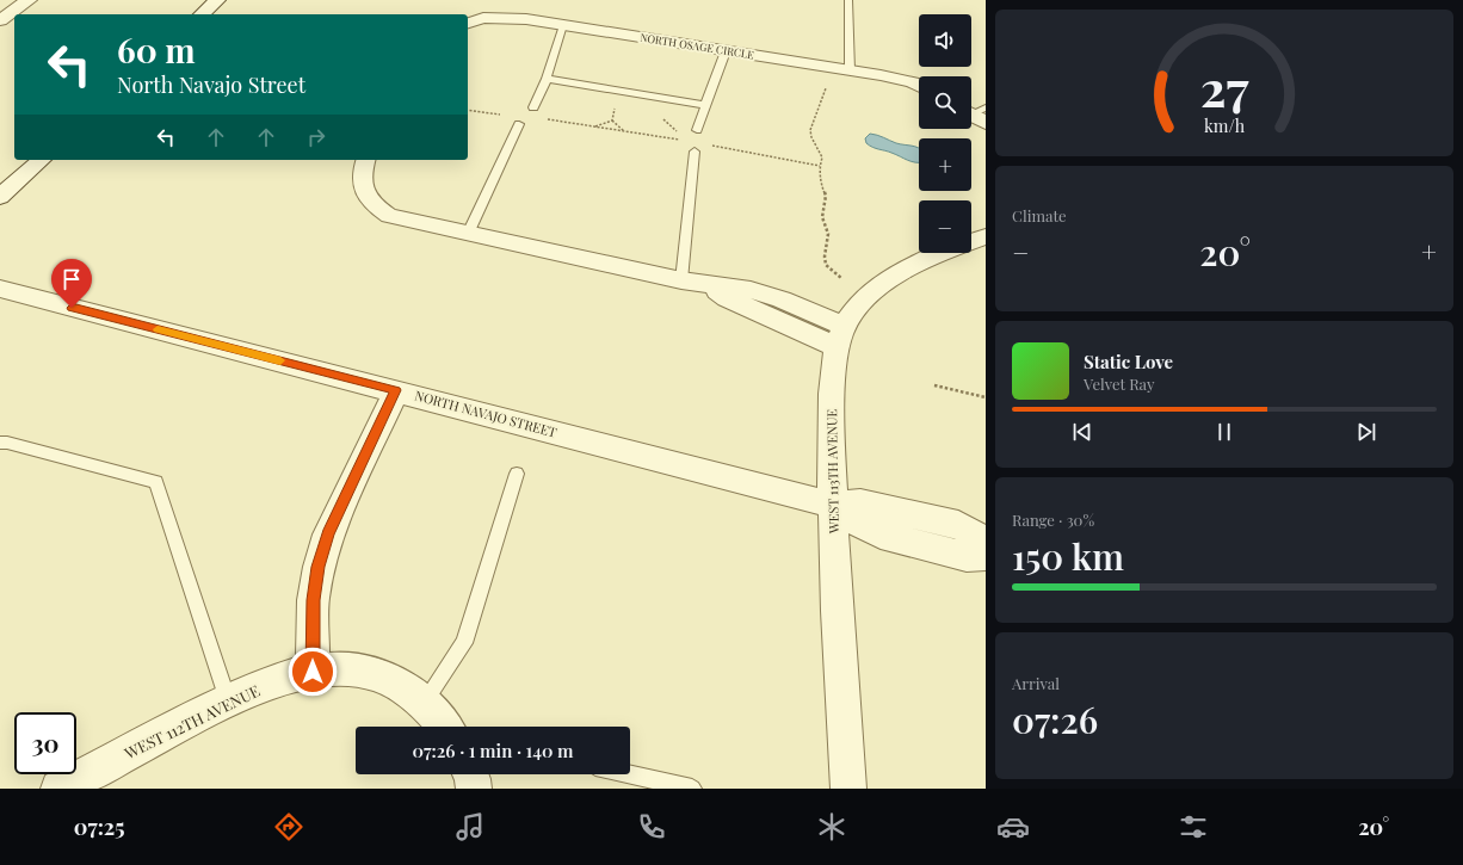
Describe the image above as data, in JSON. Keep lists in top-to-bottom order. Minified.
{"streets":{"street":["NORTH OSAGE CIRCLE","NORTH NAVAJO STREET","WEST 113TH AVENUE","WEST 112TH AVENUE"]},"crossings":[["NORTH NAVAJO STREET","WEST 113TH AVENUE"]],"page":{"map_buttons":["+","−"],"turn":["60 m","North Navajo Street"],"tile":["Climate",["Range · 30%","150 km"],["Arrival","07:26"]],"heat":["−","20°","+"],"song":["Static Love","Velvet Ray"],"limit":"30","trip":"07:26 · 1 min · 140 m","tabs":["07:25","20°"],"gauge":["27","km/h"]}}
